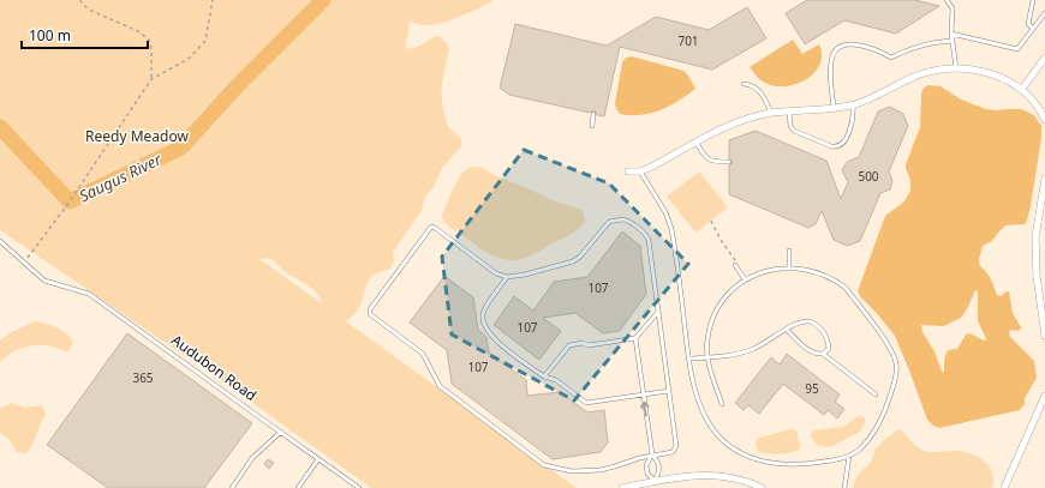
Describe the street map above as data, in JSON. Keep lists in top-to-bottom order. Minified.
{"streets":{"lane":["Audubon Road"]},"water":["Saugus River"],"parks":["Reedy Meadow"],"house_numbers":["701","500","107","107","107","365","95"],"scale_bar":"100 m"}
